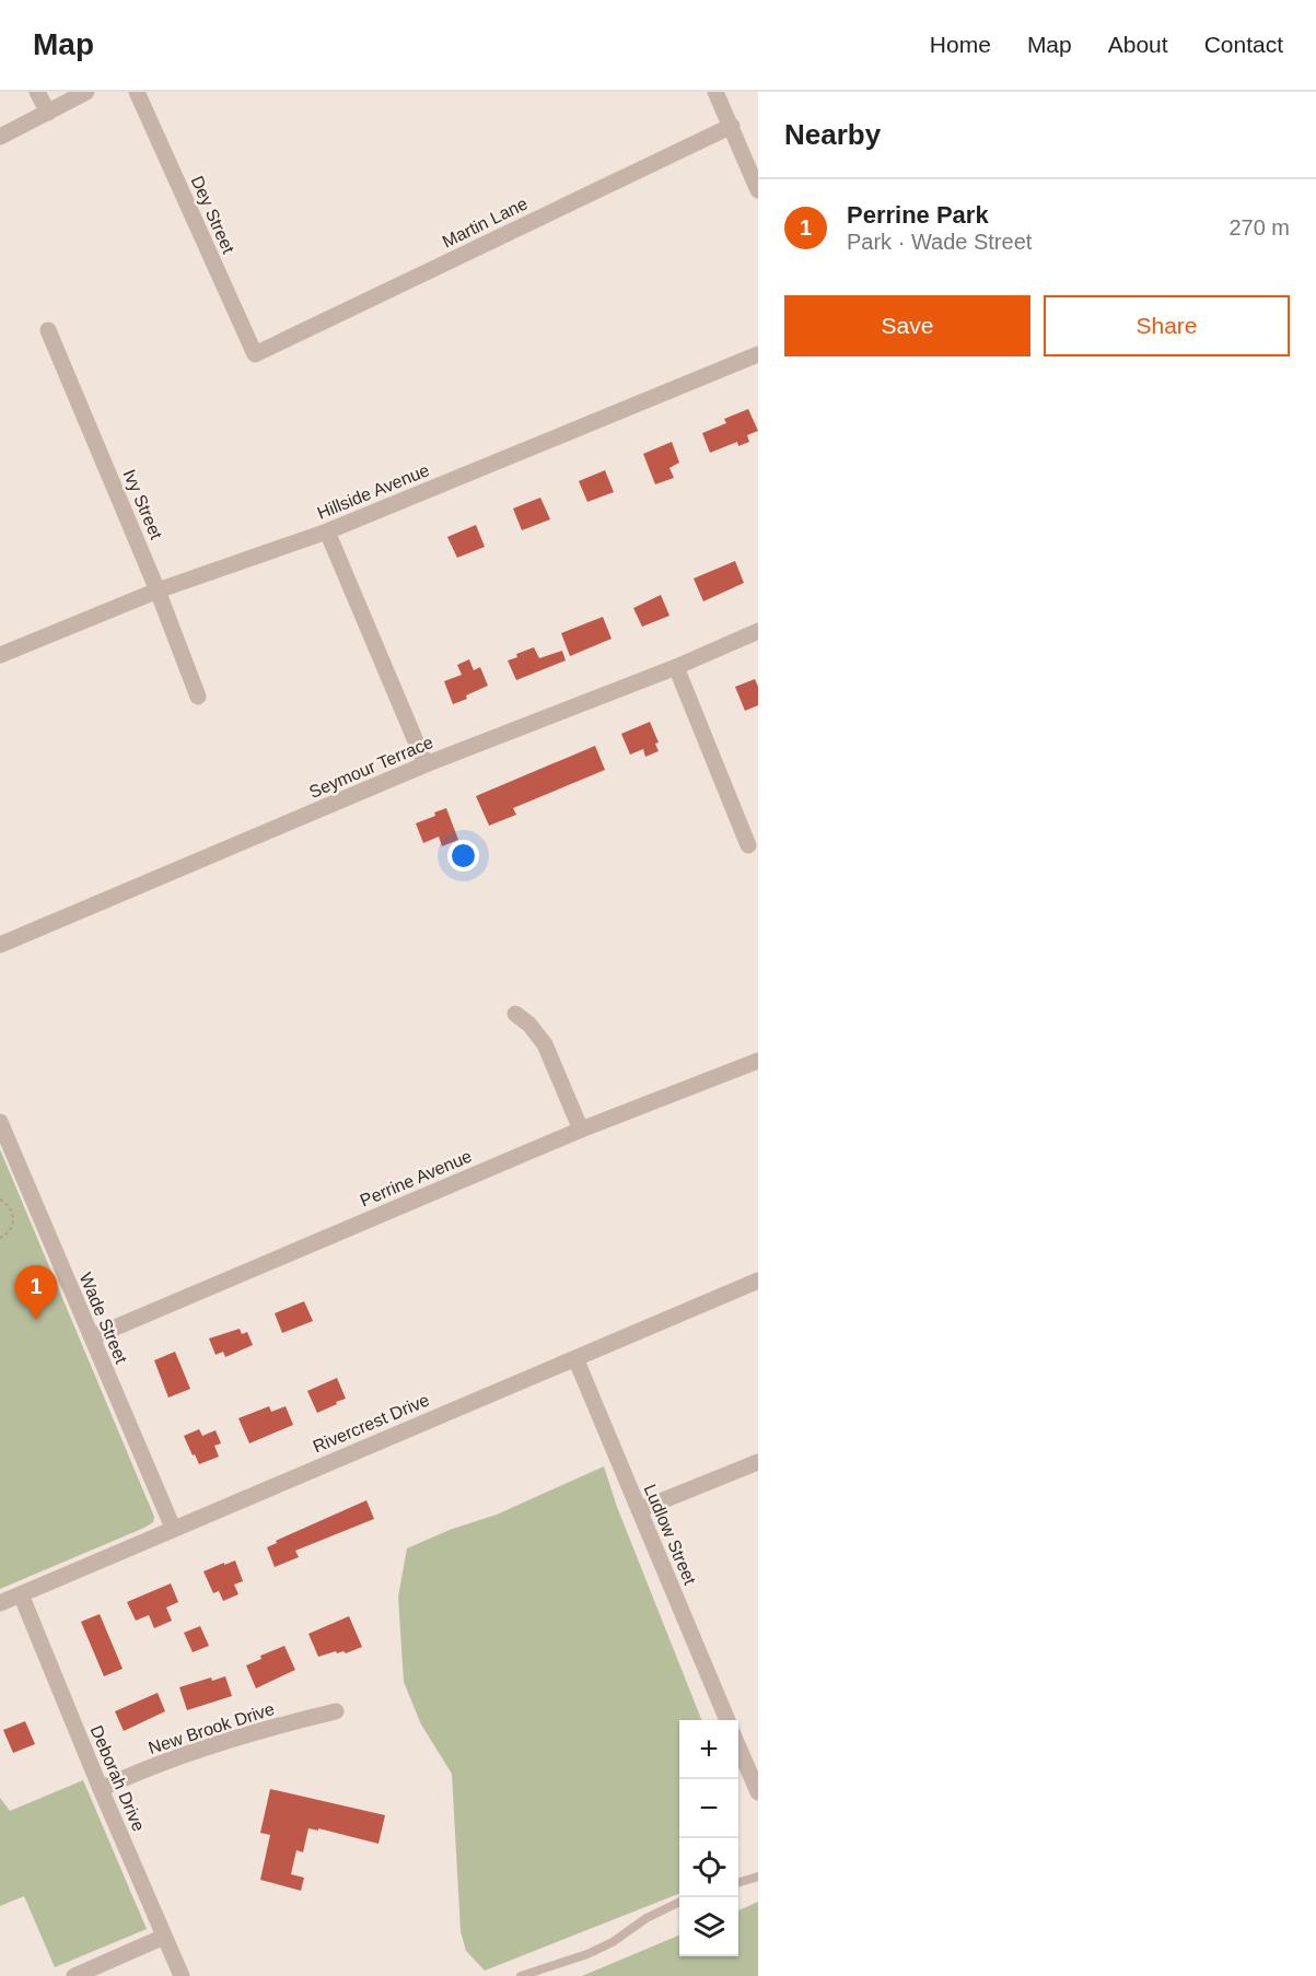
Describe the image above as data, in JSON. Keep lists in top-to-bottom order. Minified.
{"streets":{"street":["Dey Street","Martin Lane","Hillside Avenue","Ivy Street","Seymour Terrace","Perrine Avenue","Wade Street","Rivercrest Drive","Ludlow Street","New Brook Drive","Deborah Drive"]},"crossings":[["Dey Street","Martin Lane"],["Hillside Avenue","Ivy Street"],["Perrine Avenue","Wade Street"],["Wade Street","Rivercrest Drive"],["Rivercrest Drive","Ludlow Street"],["Rivercrest Drive","Deborah Drive"],["New Brook Drive","Deborah Drive"]],"page":{"header":"Map","nav":["Home","Map","About","Contact"],"heading":"Nearby","list":[{"mark":"1","name":"Perrine Park","note":"Park · Wade Street","value":"270 m"}],"buttons":["Save","Share"],"pins":"1","map_buttons":["+","−"]}}
